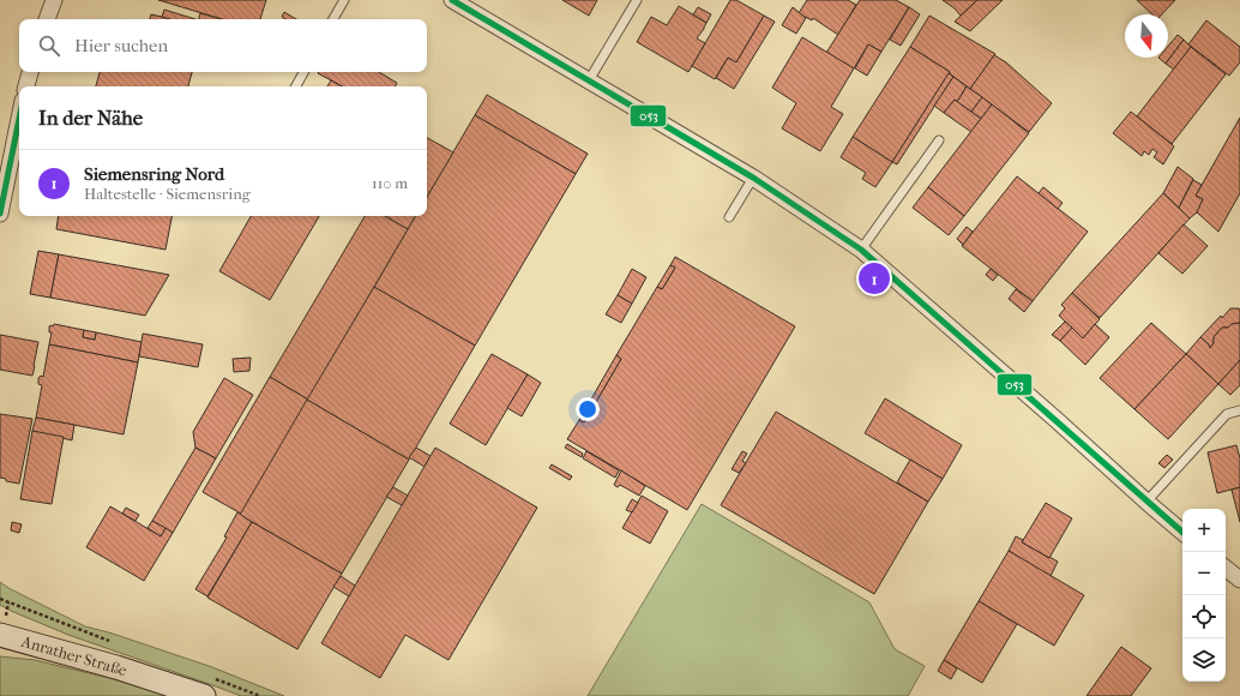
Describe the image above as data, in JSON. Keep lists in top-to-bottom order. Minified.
{"streets":{"street":["Anrather Straße"]},"lines":["transit line 053"],"north":"bottom","page":{"search":"Hier suchen","heading":"In der Nähe","list":[{"mark":"1","name":"Siemensring Nord","note":"Haltestelle · Siemensring","value":"110 m"}],"pins":"1","map_buttons":["+","−"]}}
